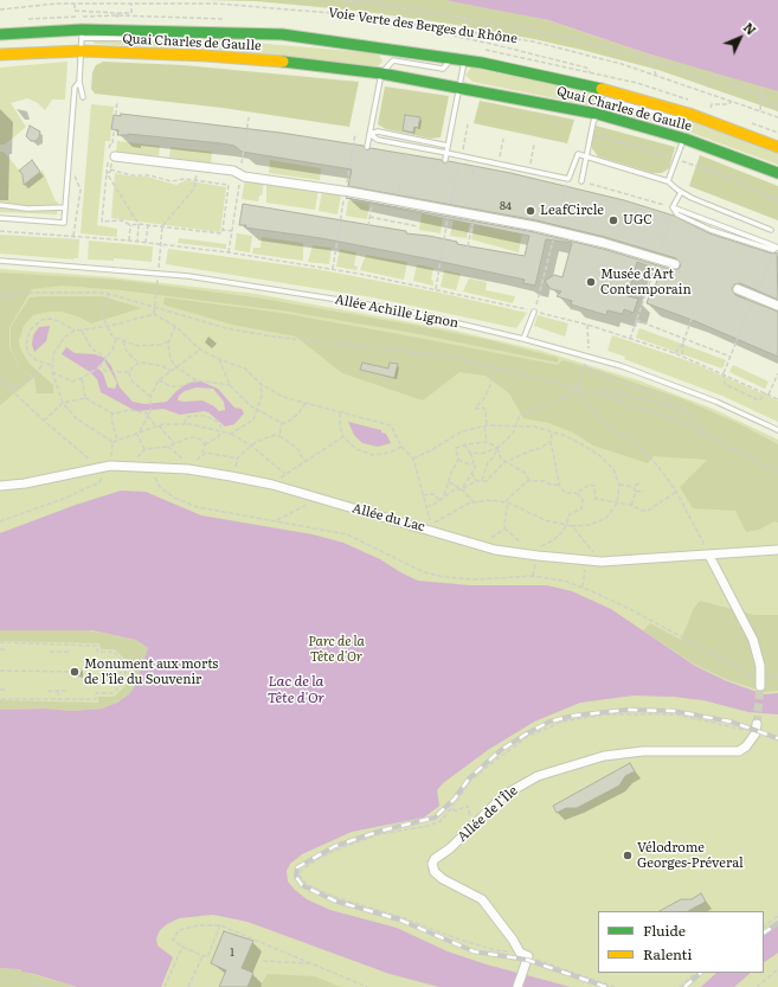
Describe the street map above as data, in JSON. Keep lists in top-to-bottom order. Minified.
{"streets":{"main road":["Quai Charles de Gaulle"],"street":["Allée du Lac","Allée de l'Île"],"lane":["Allée Achille Lignon"],"path":["Voie Verte des Berges du Rhône"]},"water":["Lac de la Tête d'Or"],"parks":["Parc de la Tête d'Or"],"places":["LeafCircle","UGC","Musée d'Art Contemporain","Monument aux morts de l'île du Souvenir","Vélodrome Georges-Préveral"],"house_numbers":["84","1"],"legend":["Fluide","Ralenti"],"north":"top right"}
